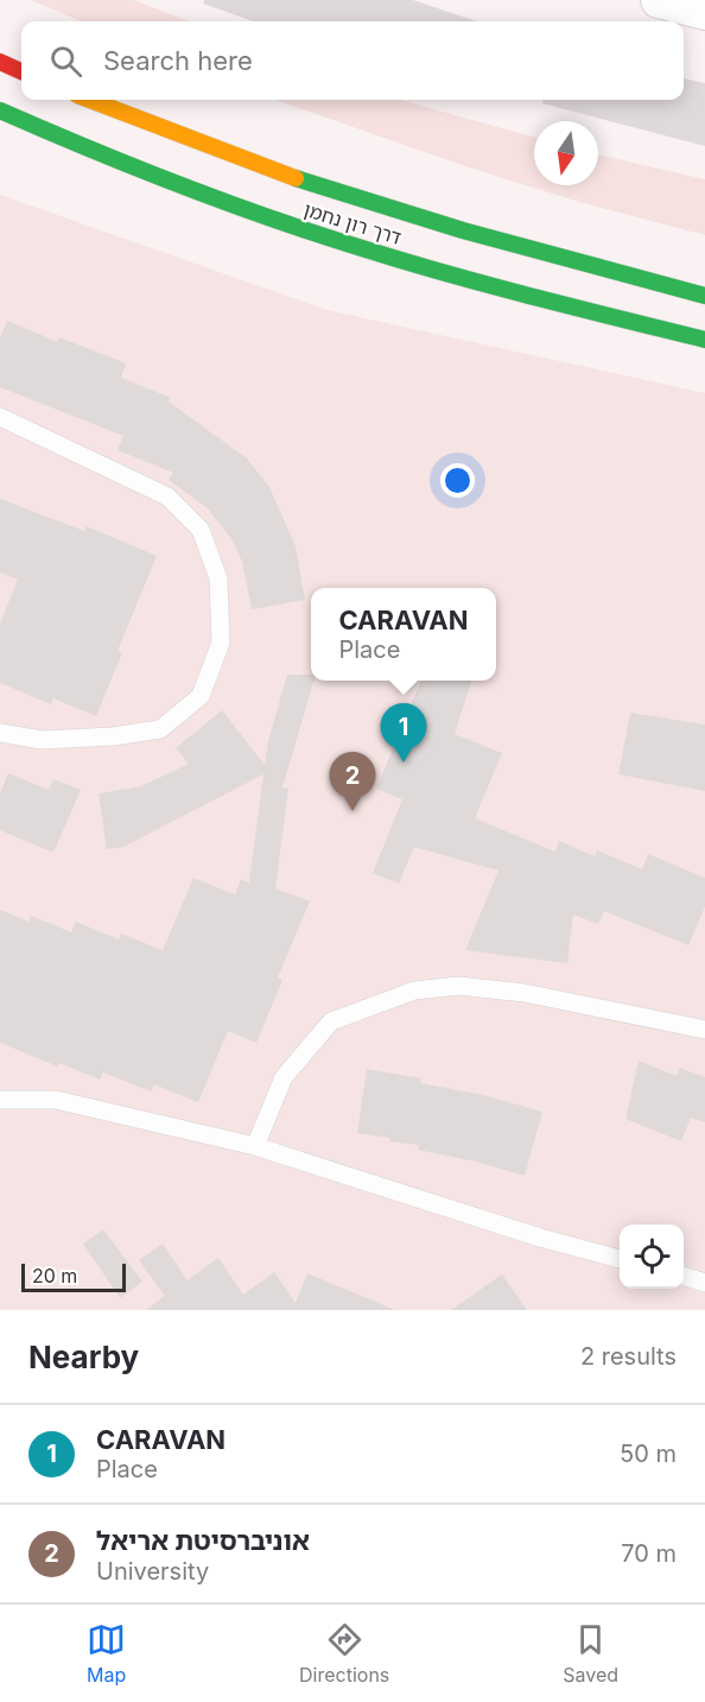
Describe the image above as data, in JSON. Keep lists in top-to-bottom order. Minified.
{"streets":{"main road":["דרך רון נחמן"]},"scale_bar":"20 m","north":"bottom","page":{"search":"Search here","popup":["CARAVAN","Place"],"pins":["1","2"],"scale":"20 m","heading":["Nearby","2 results"],"list":[{"mark":"1","name":"CARAVAN","note":"Place","value":"50 m"},{"mark":"2","name":"אוניברסיטת אריאל","note":"University","value":"70 m"}],"nav":["Map","Directions","Saved"]}}
